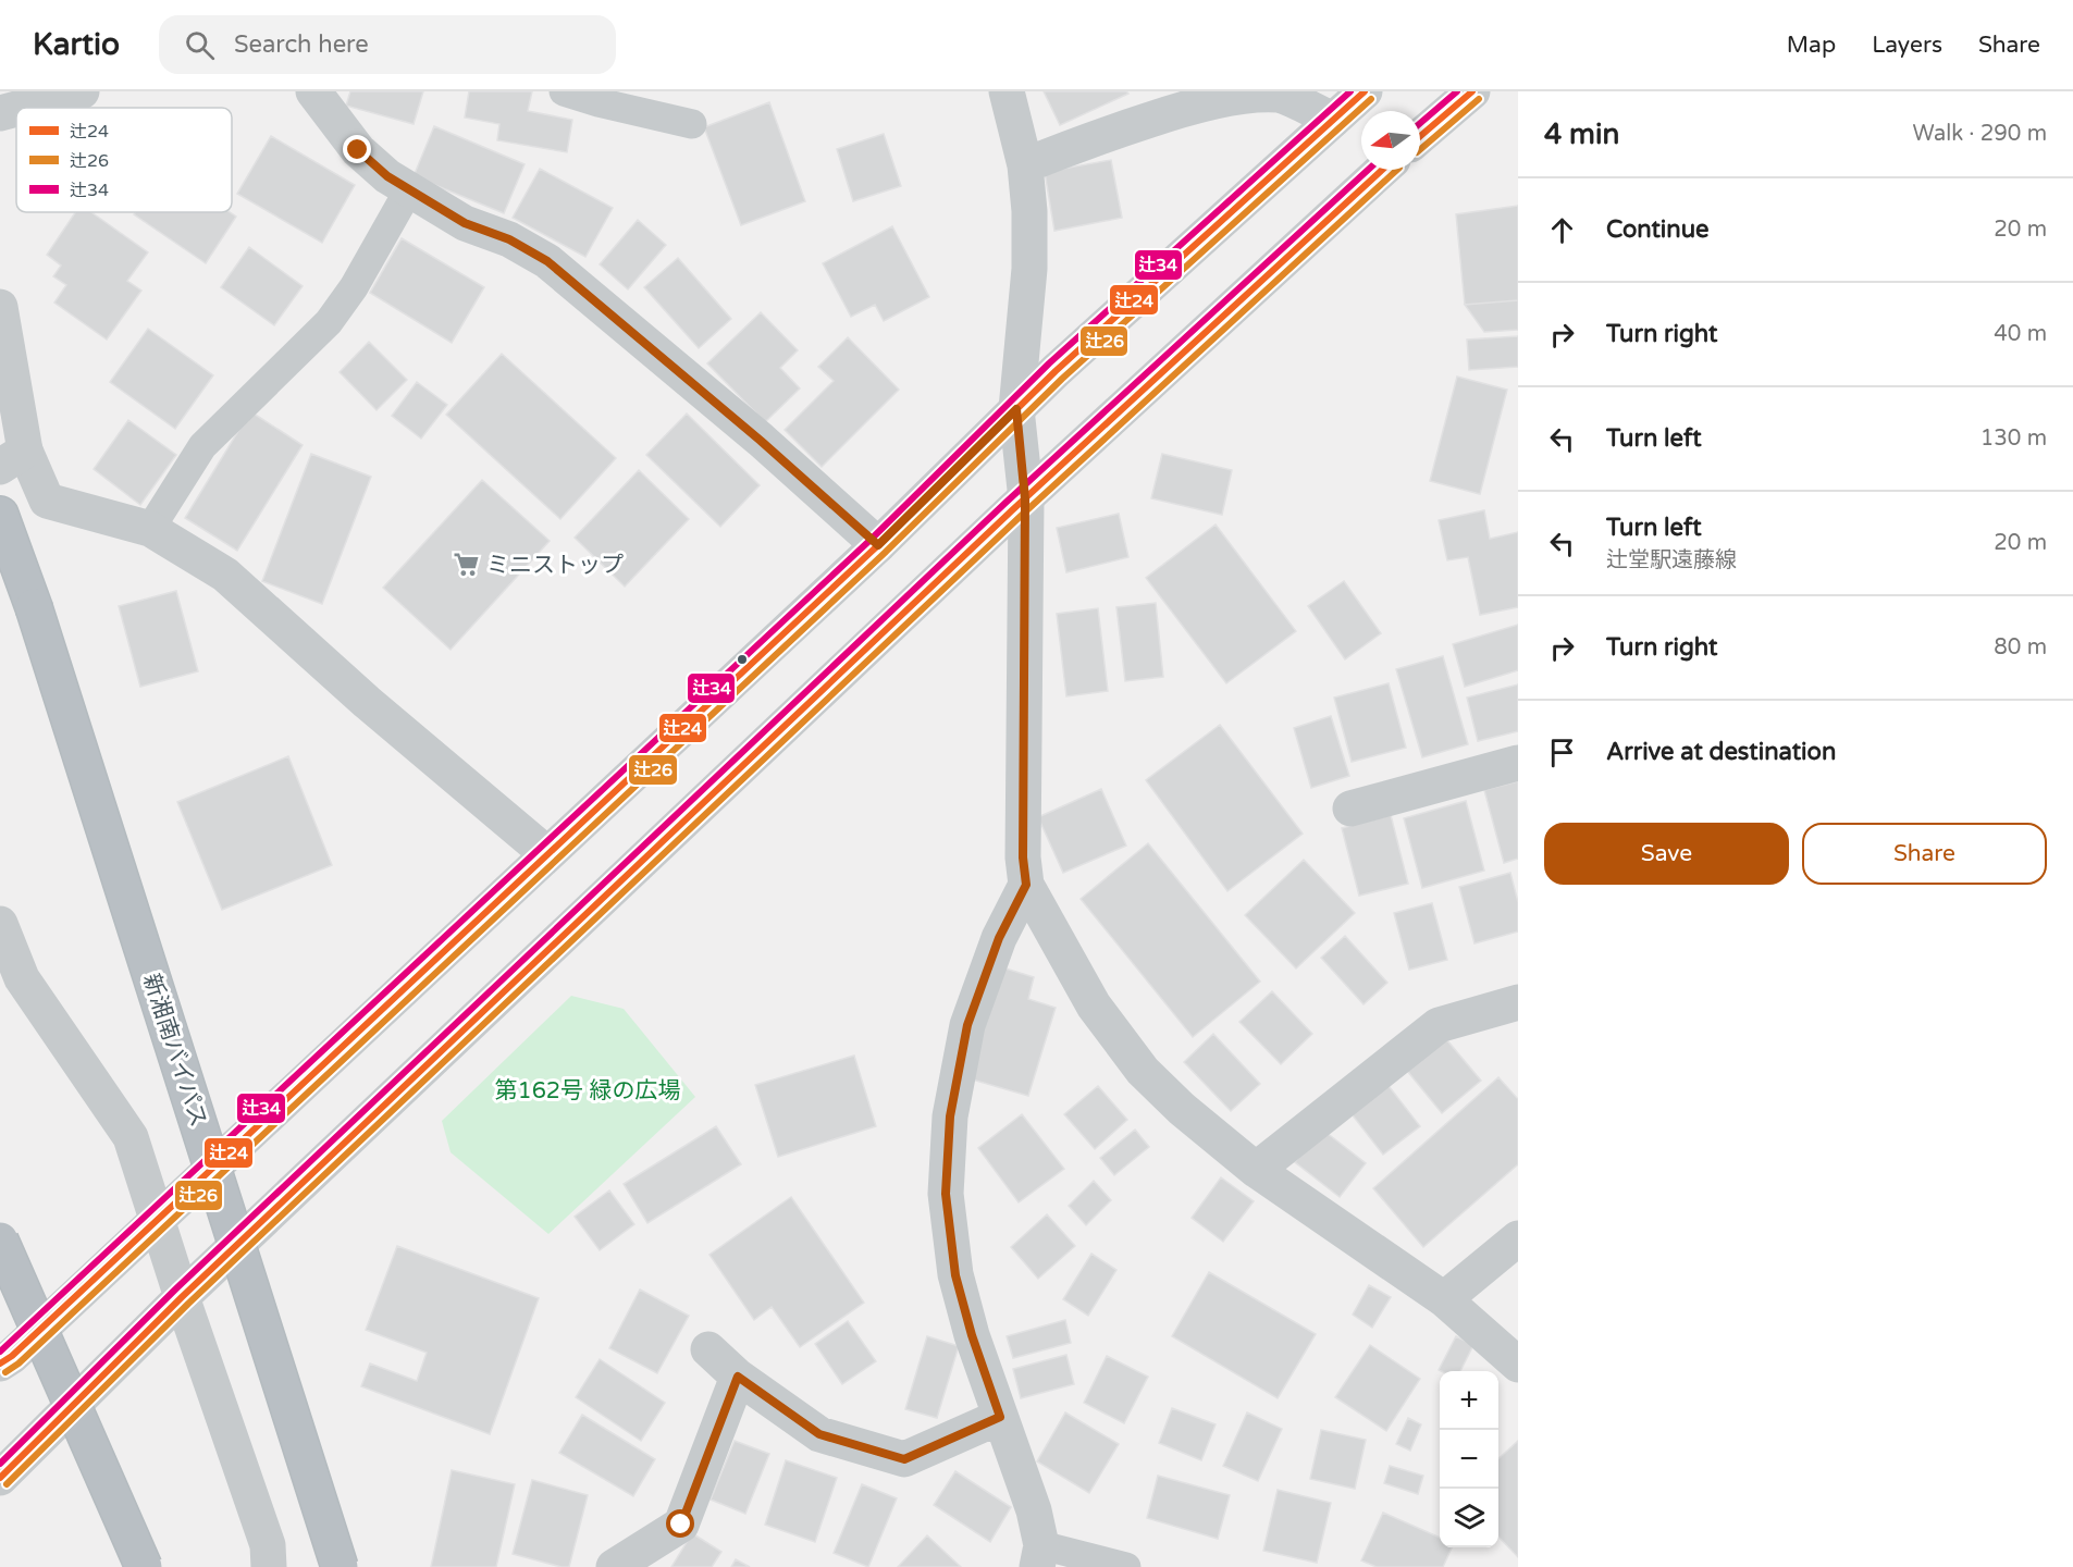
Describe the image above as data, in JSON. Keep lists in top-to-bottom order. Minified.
{"streets":{"highway":["新湘南バイパス"]},"parks":["第162号 緑の広場"],"places":{"supermarket":["ミニストップ"]},"lines":["transit line 辻24","transit line 辻34","transit line 辻26"],"legend":["辻24","辻26","辻34"],"north":"left","page":{"header":"Kartio","search":"Search here","nav":["Map","Layers","Share"],"heading":["4 min","Walk · 290 m"],"list":[["Continue","20 m"],["Turn right","40 m"],["Turn left","130 m"],["Turn left","辻堂駅遠藤線","20 m"],["Turn right","80 m"],"Arrive at destination"],"buttons":["Save","Share"],"map_buttons":["+","−"]}}
